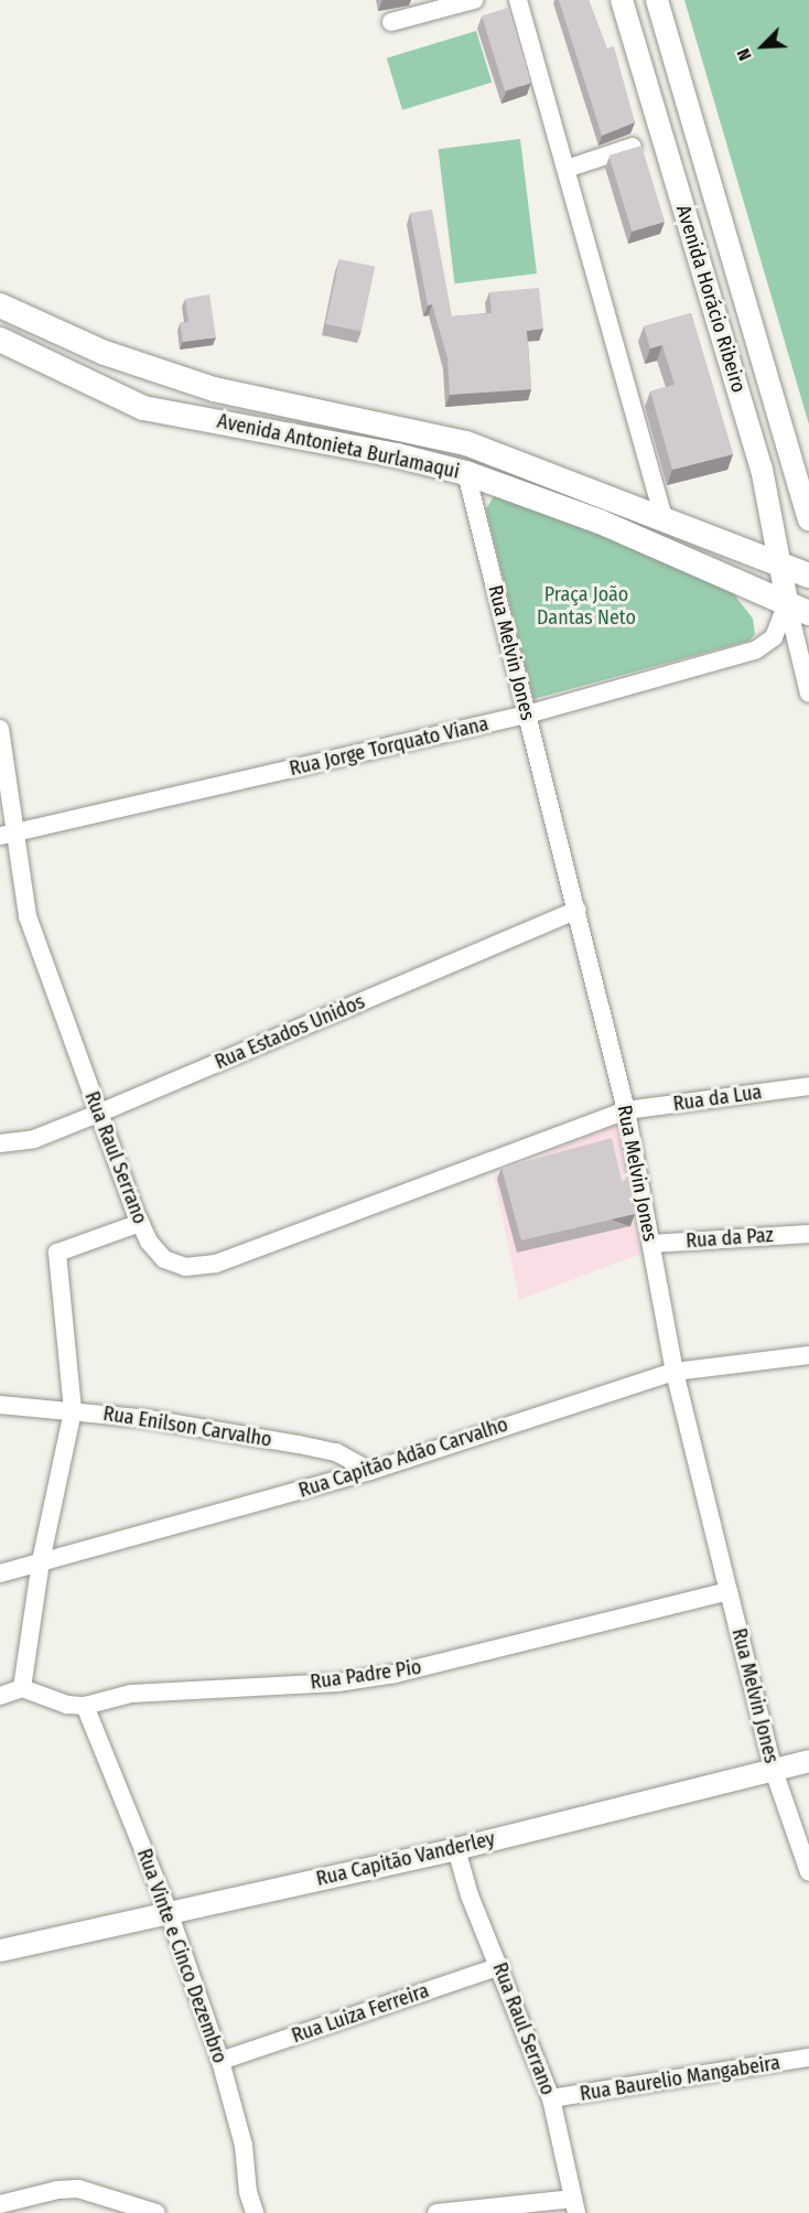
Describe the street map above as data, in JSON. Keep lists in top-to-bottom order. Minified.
{"streets":{"main road":["Avenida Antonieta Burlamaqui"],"street":["Avenida Horácio Ribeiro","Rua Melvin Jones","Rua Jorge Torquato Viana","Rua Estados Unidos","Rua da Lua","Rua Raul Serrano","Rua da Paz","Rua Enilson Carvalho","Rua Capitão Adão Carvalho","Rua Padre Pio","Rua Capitão Vanderley","Rua Vinte e Cinco Dezembro","Rua Luiza Ferreira","Rua Baurelio Mangabeira"]},"crossings":[["Avenida Horácio Ribeiro","Avenida Antonieta Burlamaqui"],["Avenida Horácio Ribeiro","Rua Jorge Torquato Viana"],["Avenida Antonieta Burlamaqui","Rua Melvin Jones"],["Avenida Antonieta Burlamaqui","Rua Jorge Torquato Viana"],["Rua Melvin Jones","Rua Jorge Torquato Viana"],["Rua Melvin Jones","Rua Estados Unidos"],["Rua Melvin Jones","Rua da Lua"],["Rua Melvin Jones","Rua Raul Serrano"],["Rua Melvin Jones","Rua da Paz"],["Rua Melvin Jones","Rua Capitão Adão Carvalho"],["Rua Melvin Jones","Rua Padre Pio"],["Rua Melvin Jones","Rua Capitão Vanderley"],["Rua Jorge Torquato Viana","Rua Raul Serrano"],["Rua Estados Unidos","Rua Raul Serrano"],["Rua da Lua","Rua Raul Serrano"],["Rua Raul Serrano","Rua Capitão Vanderley"],["Rua Raul Serrano","Rua Luiza Ferreira"],["Rua Raul Serrano","Rua Baurelio Mangabeira"],["Rua Enilson Carvalho","Rua Capitão Adão Carvalho"],["Rua Padre Pio","Rua Vinte e Cinco Dezembro"],["Rua Capitão Vanderley","Rua Vinte e Cinco Dezembro"],["Rua Vinte e Cinco Dezembro","Rua Luiza Ferreira"]],"parks":["Praça João Dantas Neto"],"north":"bottom left"}
